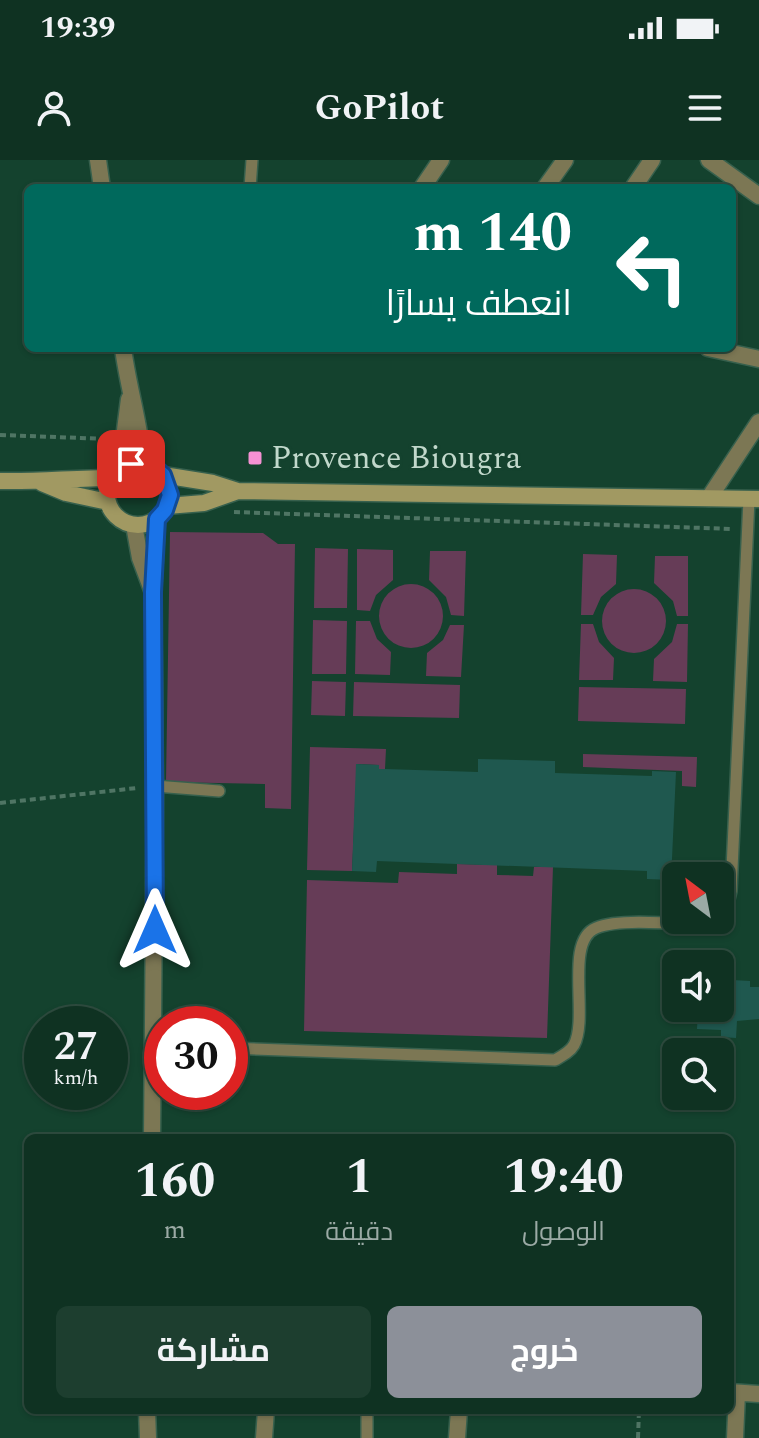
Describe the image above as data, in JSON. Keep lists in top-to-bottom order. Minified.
{"places":{"transit":["Provence Biougra"]},"north":"top left","page":{"status":"19:39","header":"GoPilot","turn":["140 m","انعطف يسارًا"],"speed":"27 km/h","limit":"30","eta":["19:40","الوصول","1","دقيقة","160","m"],"buttons":["خروج","مشاركة"]}}
